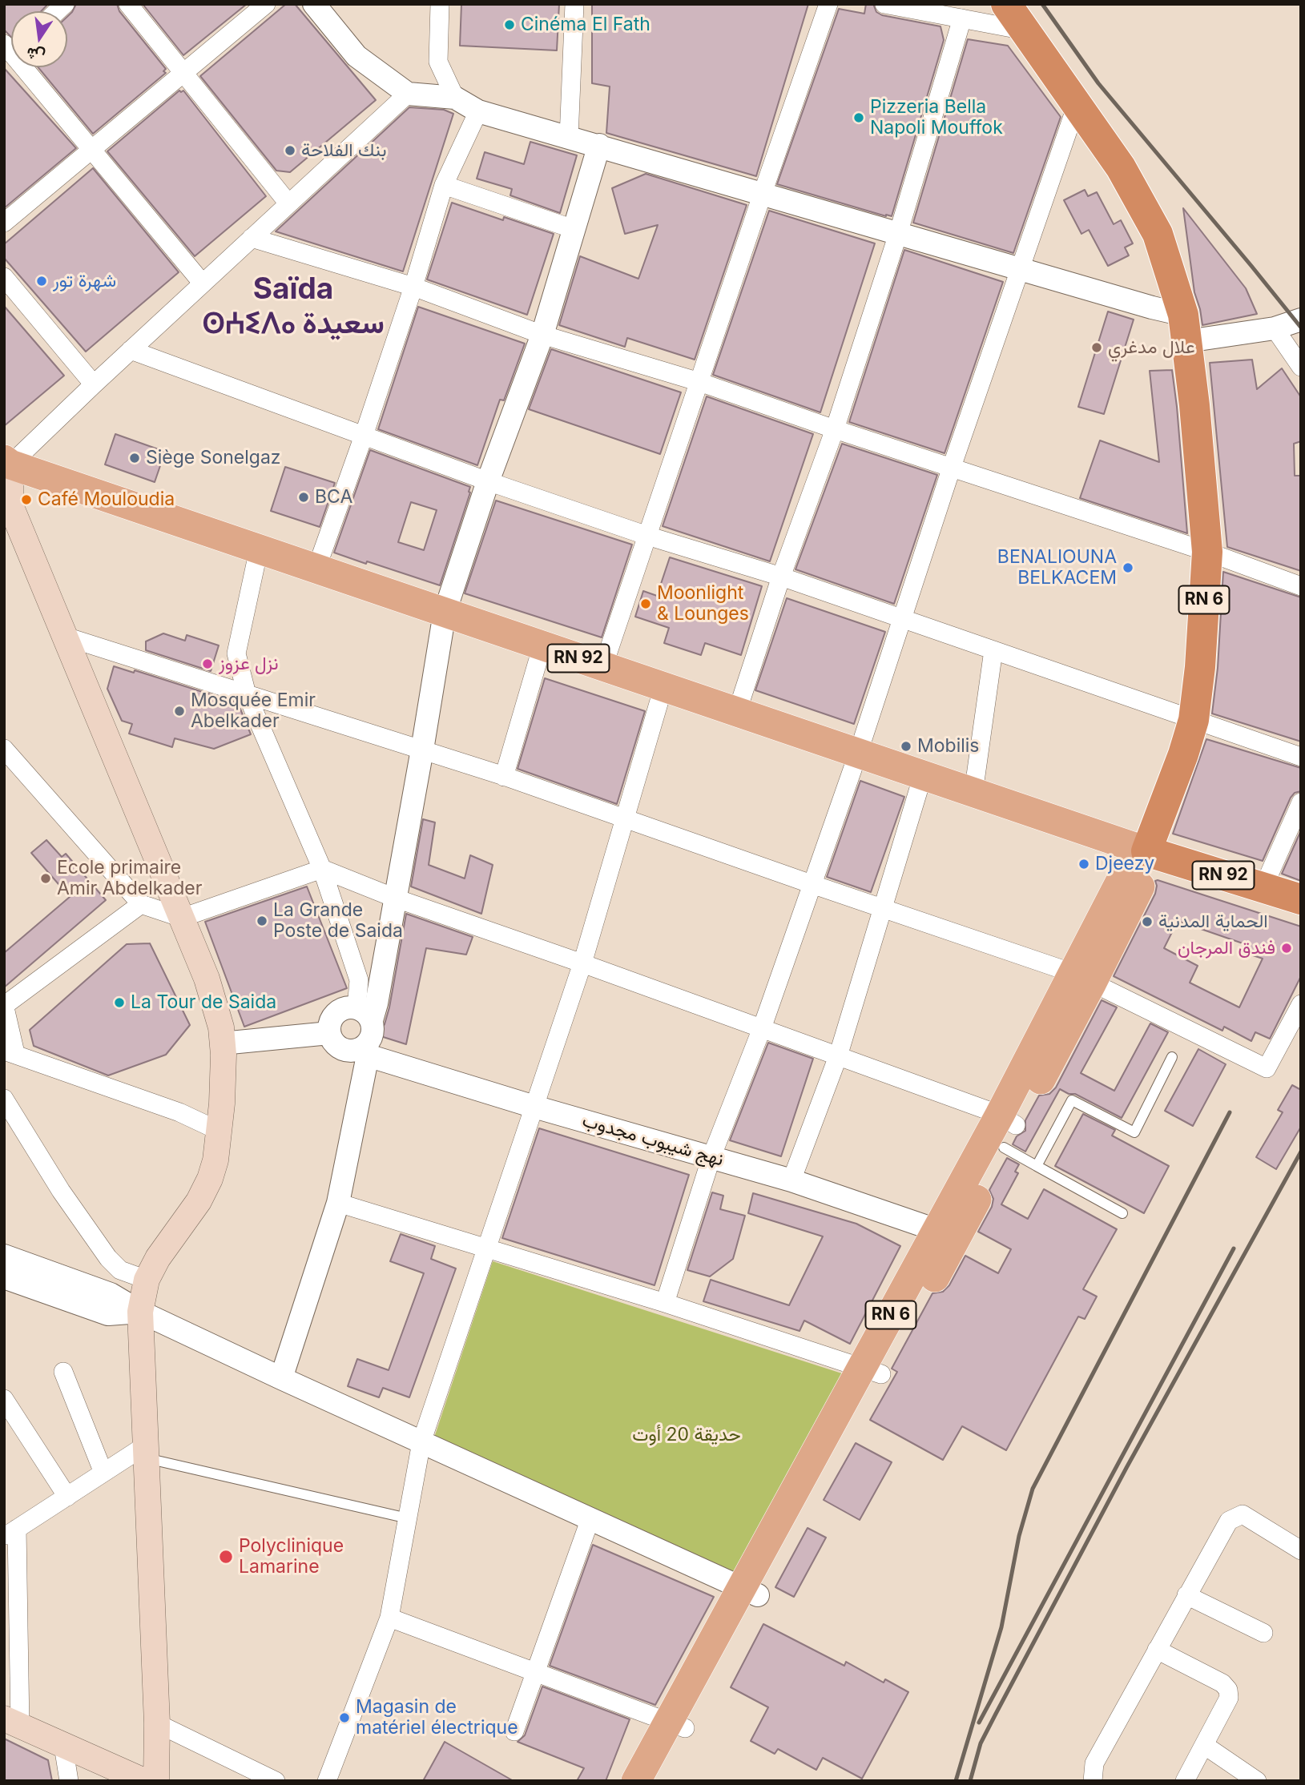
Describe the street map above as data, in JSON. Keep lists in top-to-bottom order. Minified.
{"streets":{"highway":["RN 6","RN 92"],"street":["نهج شيبوب مجدوب"]},"crossings":[["RN 6","RN 92"],["RN 6","نهج شيبوب مجدوب"]],"districts":["Saïda ⵙⵄⵉⴷⴰ سعيدة"],"parks":["حديقة 20 أوت"],"places":["Cinéma El Fath","Pizzeria Bella Napoli Mouffok","بنك الفلاحة","شهرة تور","علال مدغري","Siège Sonelgaz","BCA","Café Mouloudia","BENALIOUNA BELKACEM","Moonlight & Lounges","نزل عزوز","Mosquée Emir Abelkader","Mobilis","Djeezy","Ecole primaire Amir Abdelkader","La Grande Poste de Saida","الحماية المدنية","فندق المرجان","La Tour de Saida","Polyclinique Lamarine","Magasin de matériel électrique"],"north":"bottom"}
